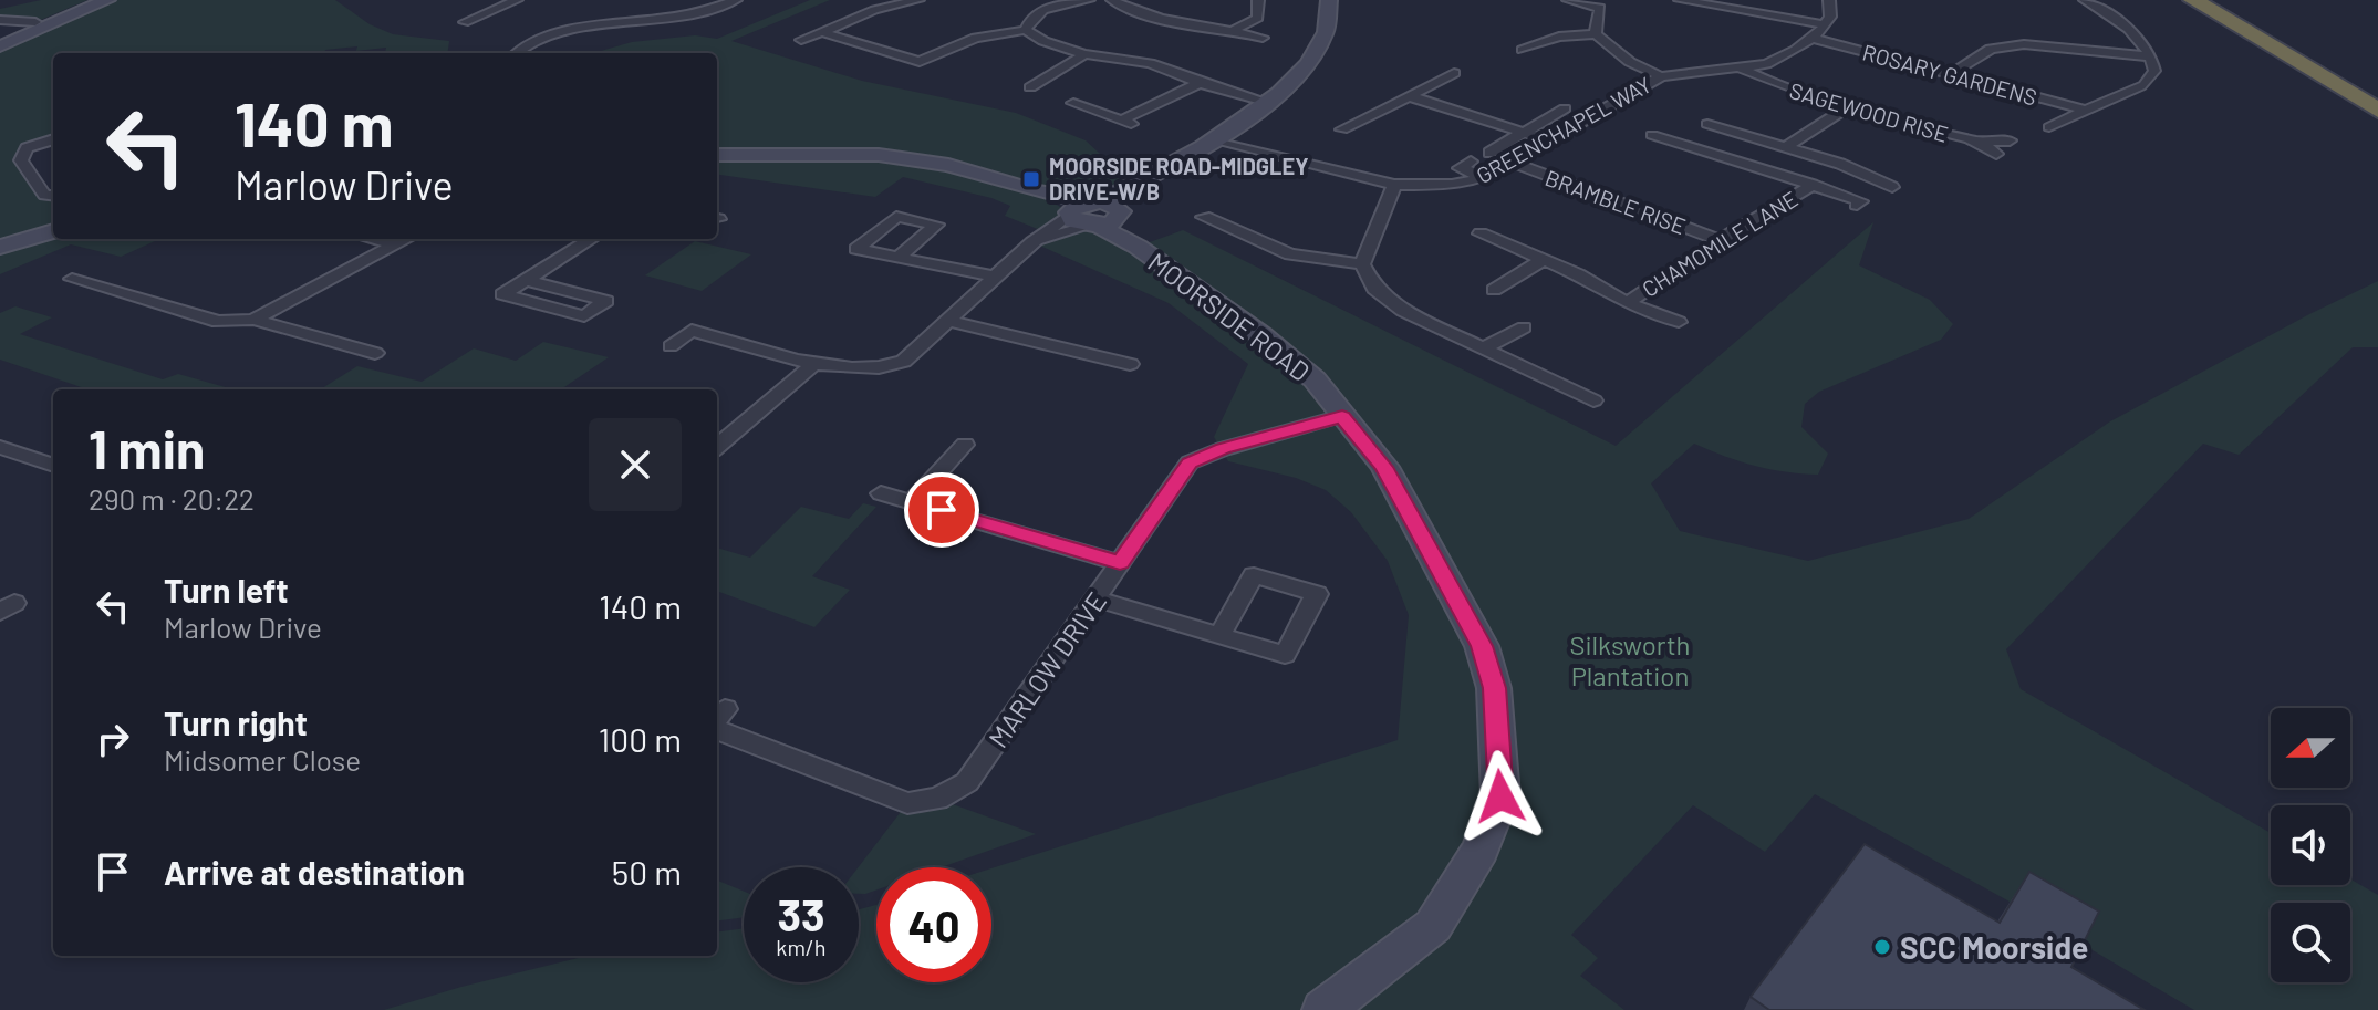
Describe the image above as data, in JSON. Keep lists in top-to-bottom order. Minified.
{"streets":{"street":["ROSARY GARDENS","SAGEWOOD RISE","GREENCHAPEL WAY","BRAMBLE RISE","CHAMOMILE LANE","MOORSIDE ROAD","MARLOW DRIVE"]},"crossings":[["ROSARY GARDENS","GREENCHAPEL WAY"],["SAGEWOOD RISE","GREENCHAPEL WAY"],["GREENCHAPEL WAY","BRAMBLE RISE"],["BRAMBLE RISE","CHAMOMILE LANE"],["MOORSIDE ROAD","MARLOW DRIVE"]],"parks":["Silksworth Plantation"],"places":{"transit":["MOORSIDE ROAD-MIDGLEY DRIVE-W/B"],"other":["SCC Moorside"]},"north":"left","page":{"turn":["140 m","Marlow Drive"],"heading":["1 min","290 m · 20:22"],"list":[{"name":"Turn left","note":"Marlow Drive","value":"140 m"},{"name":"Turn right","note":"Midsomer Close","value":"100 m"},{"name":"Arrive at destination","value":"50 m"}],"speed":"33 km/h","limit":"40"}}
